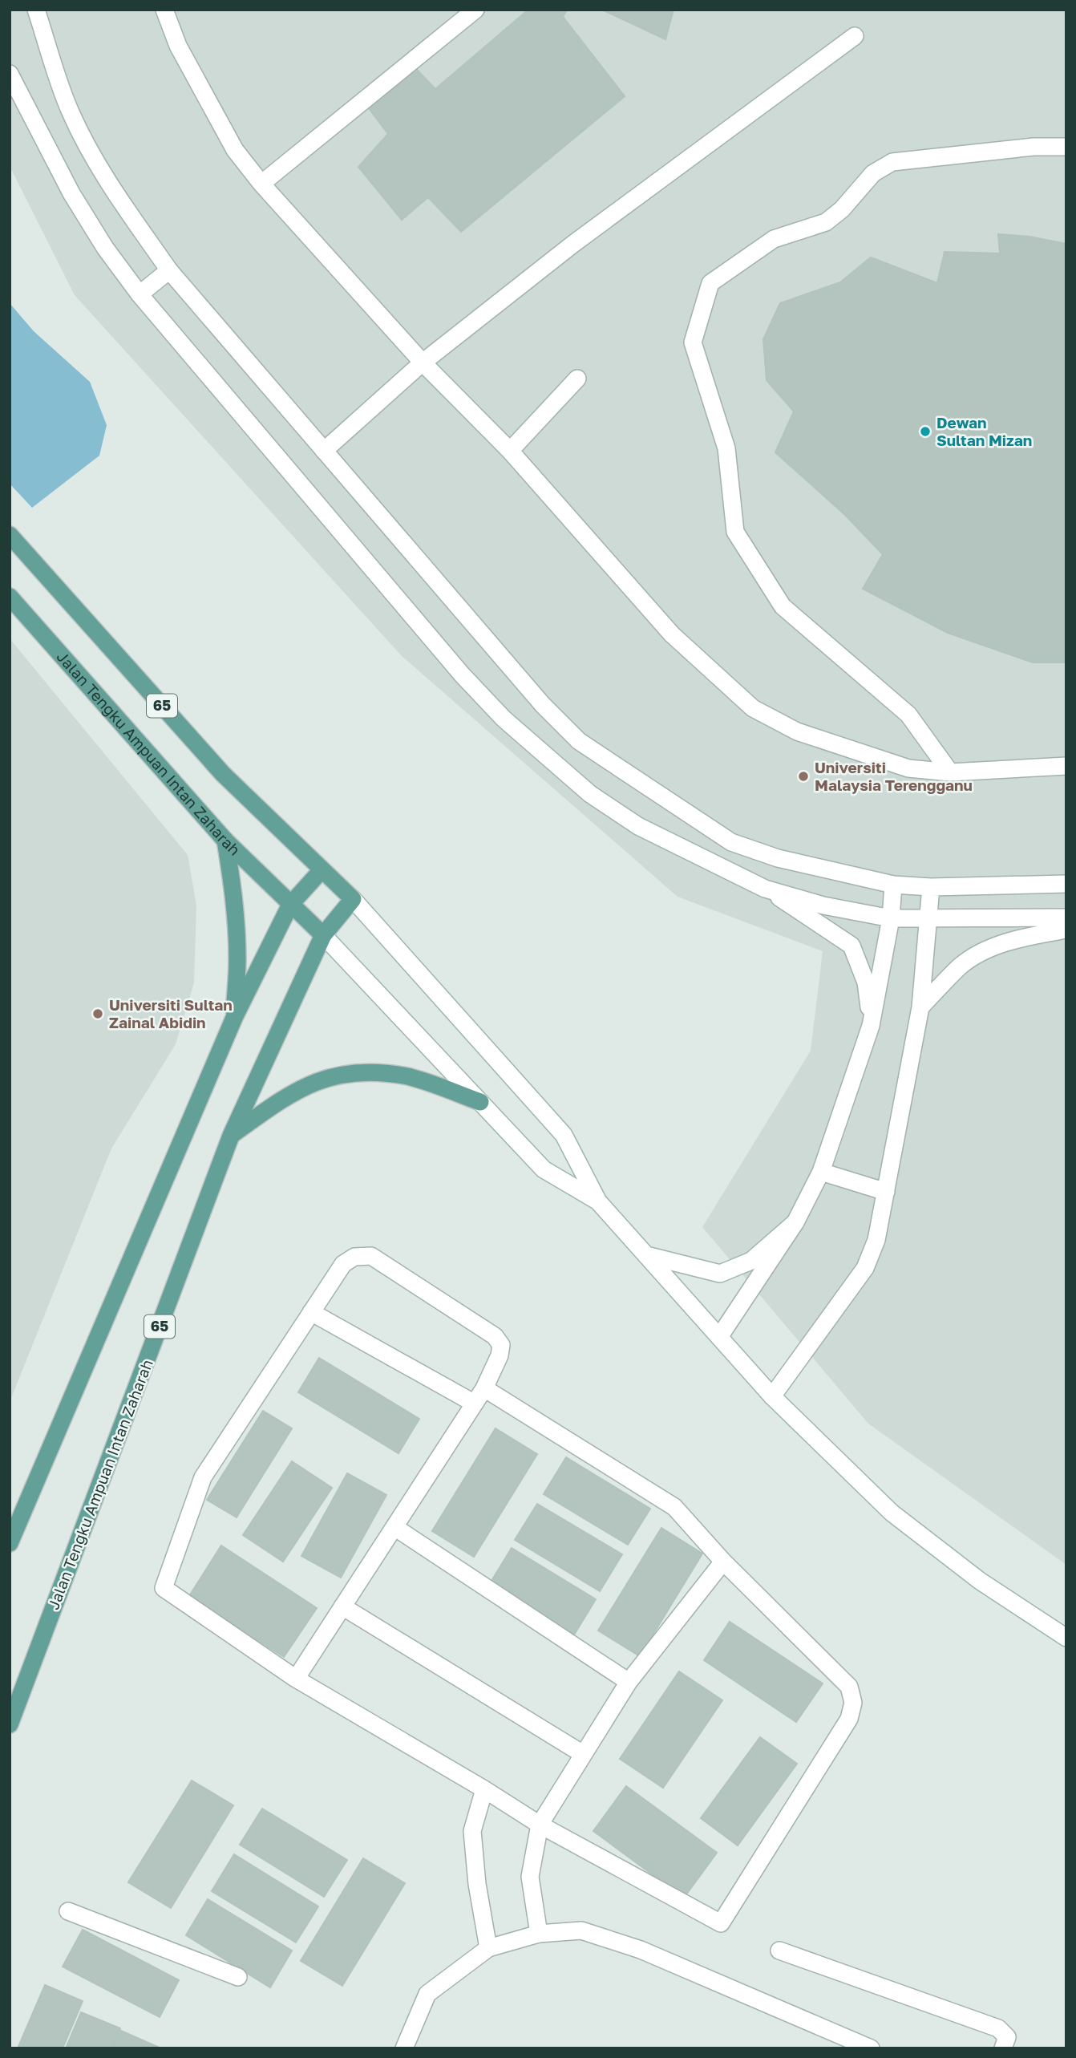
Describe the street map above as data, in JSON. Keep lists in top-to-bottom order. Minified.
{"streets":{"main road":["65","Jalan Tengku Ampuan Intan Zaharah"]},"crossings":[["65","Jalan Tengku Ampuan Intan Zaharah"]],"places":["Dewan Sultan Mizan","Universiti Malaysia Terengganu","Universiti Sultan Zainal Abidin"]}
